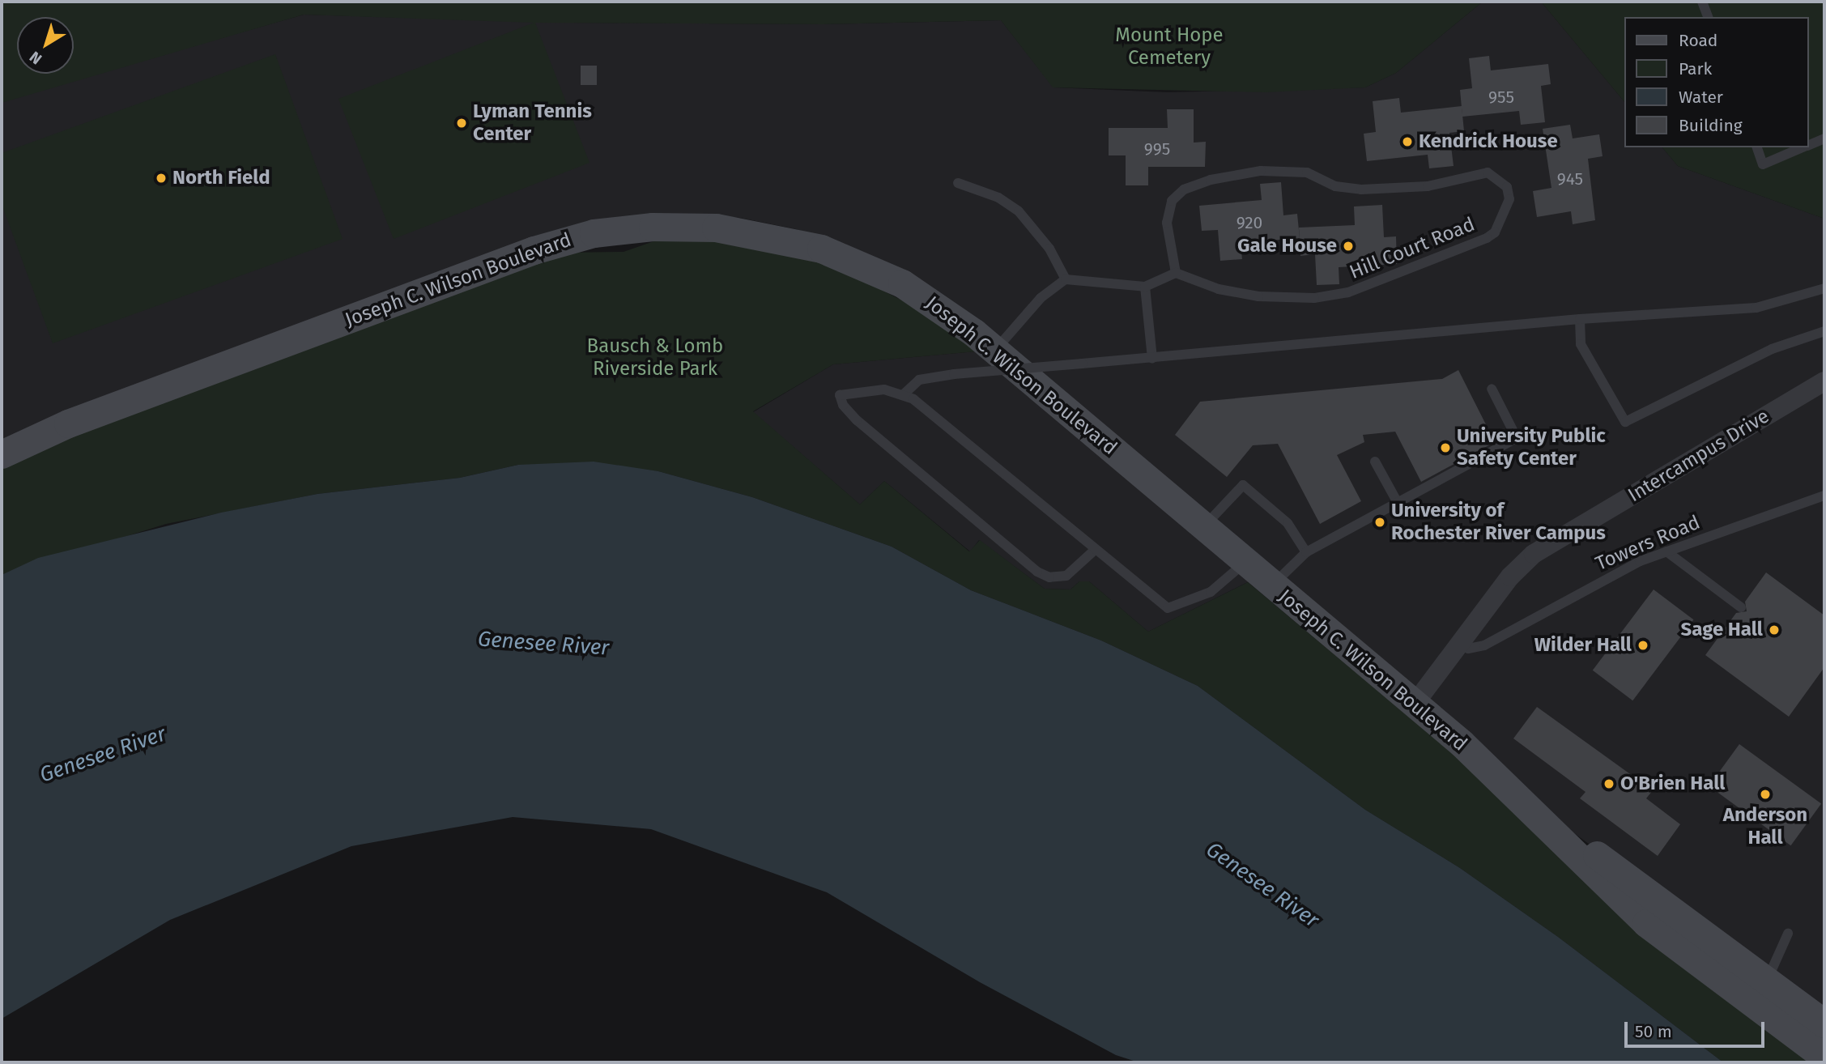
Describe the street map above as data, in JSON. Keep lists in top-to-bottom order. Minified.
{"streets":{"street":["Joseph C. Wilson Boulevard","Intercampus Drive"],"lane":["Hill Court Road","Towers Road"]},"crossings":[["Joseph C. Wilson Boulevard","Intercampus Drive"],["Intercampus Drive","Towers Road"]],"water":["Genesee River"],"parks":["Mount Hope Cemetery","Bausch & Lomb Riverside Park"],"places":["Lyman Tennis Center","Kendrick House","North Field","Gale House","University Public Safety Center","University of Rochester River Campus","Sage Hall","Wilder Hall","O'Brien Hall","Anderson Hall"],"house_numbers":["955","995","945","920"],"legend":["Road","Park","Water","Building"],"scale_bar":"50 m","north":"bottom left"}
